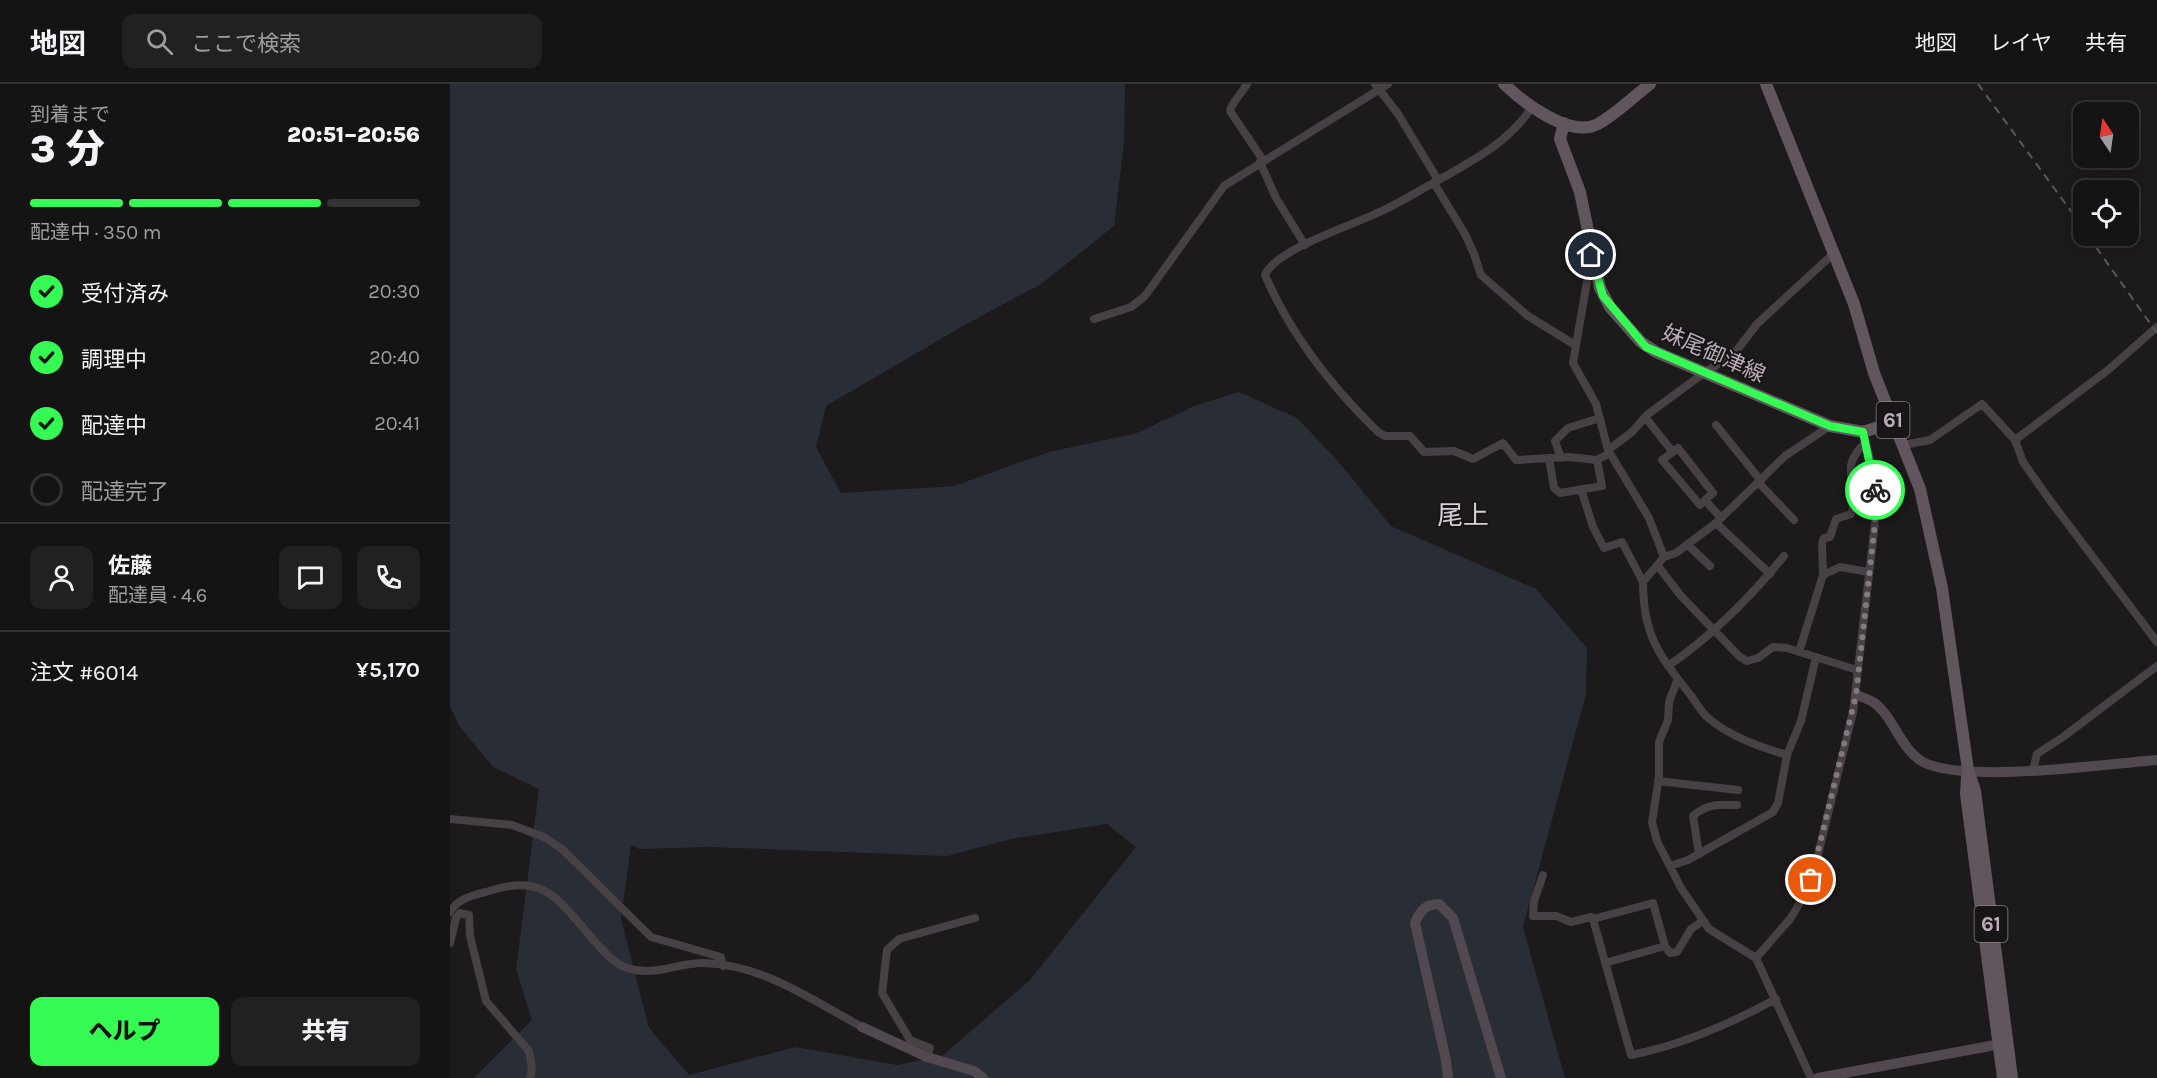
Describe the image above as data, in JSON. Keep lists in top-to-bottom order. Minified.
{"streets":{"main road":["妹尾御津線","61"]},"crossings":[["妹尾御津線","61"]],"districts":["尾上"],"north":"top","page":{"header":"地図","search":"ここで検索","nav":["地図","レイヤ","共有"],"heading":["3 分","到着まで","20:51–20:56"],"panel":["佐藤","配達員 · 4.6","注文 #6014","¥5,170"],"bar":"配達中 · 350 m","list":[["受付済み","20:30"],["調理中","20:40"],["配達中","20:41"],"配達完了"],"buttons":["ヘルプ","共有"]}}
